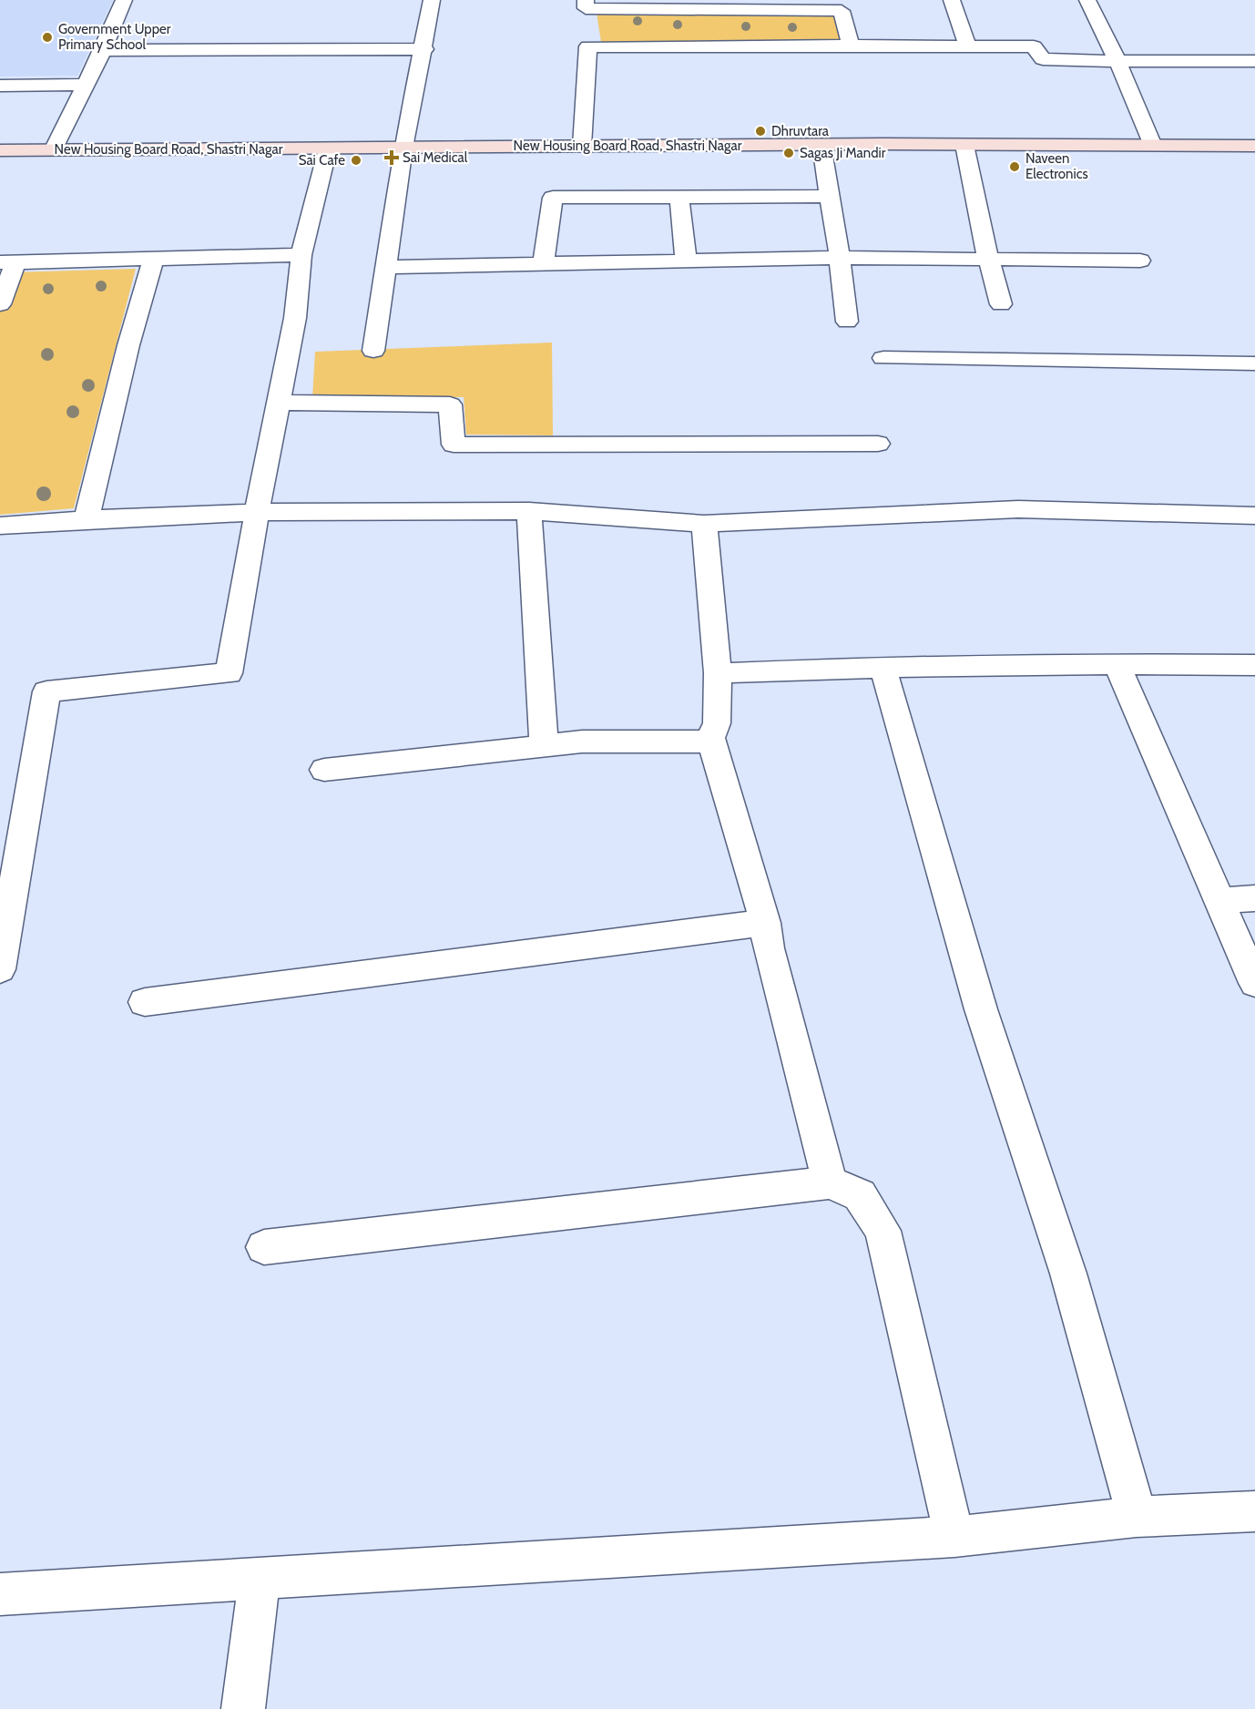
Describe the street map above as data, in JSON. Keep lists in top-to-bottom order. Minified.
{"streets":{"street":["New Housing Board Road, Shastri Nagar"]},"places":{"other":["Government Upper Primary School","Dhruvtara","Sagas Ji Mandir","Sai Cafe","Naveen Electronics"],"health":["Sai Medical"]}}
